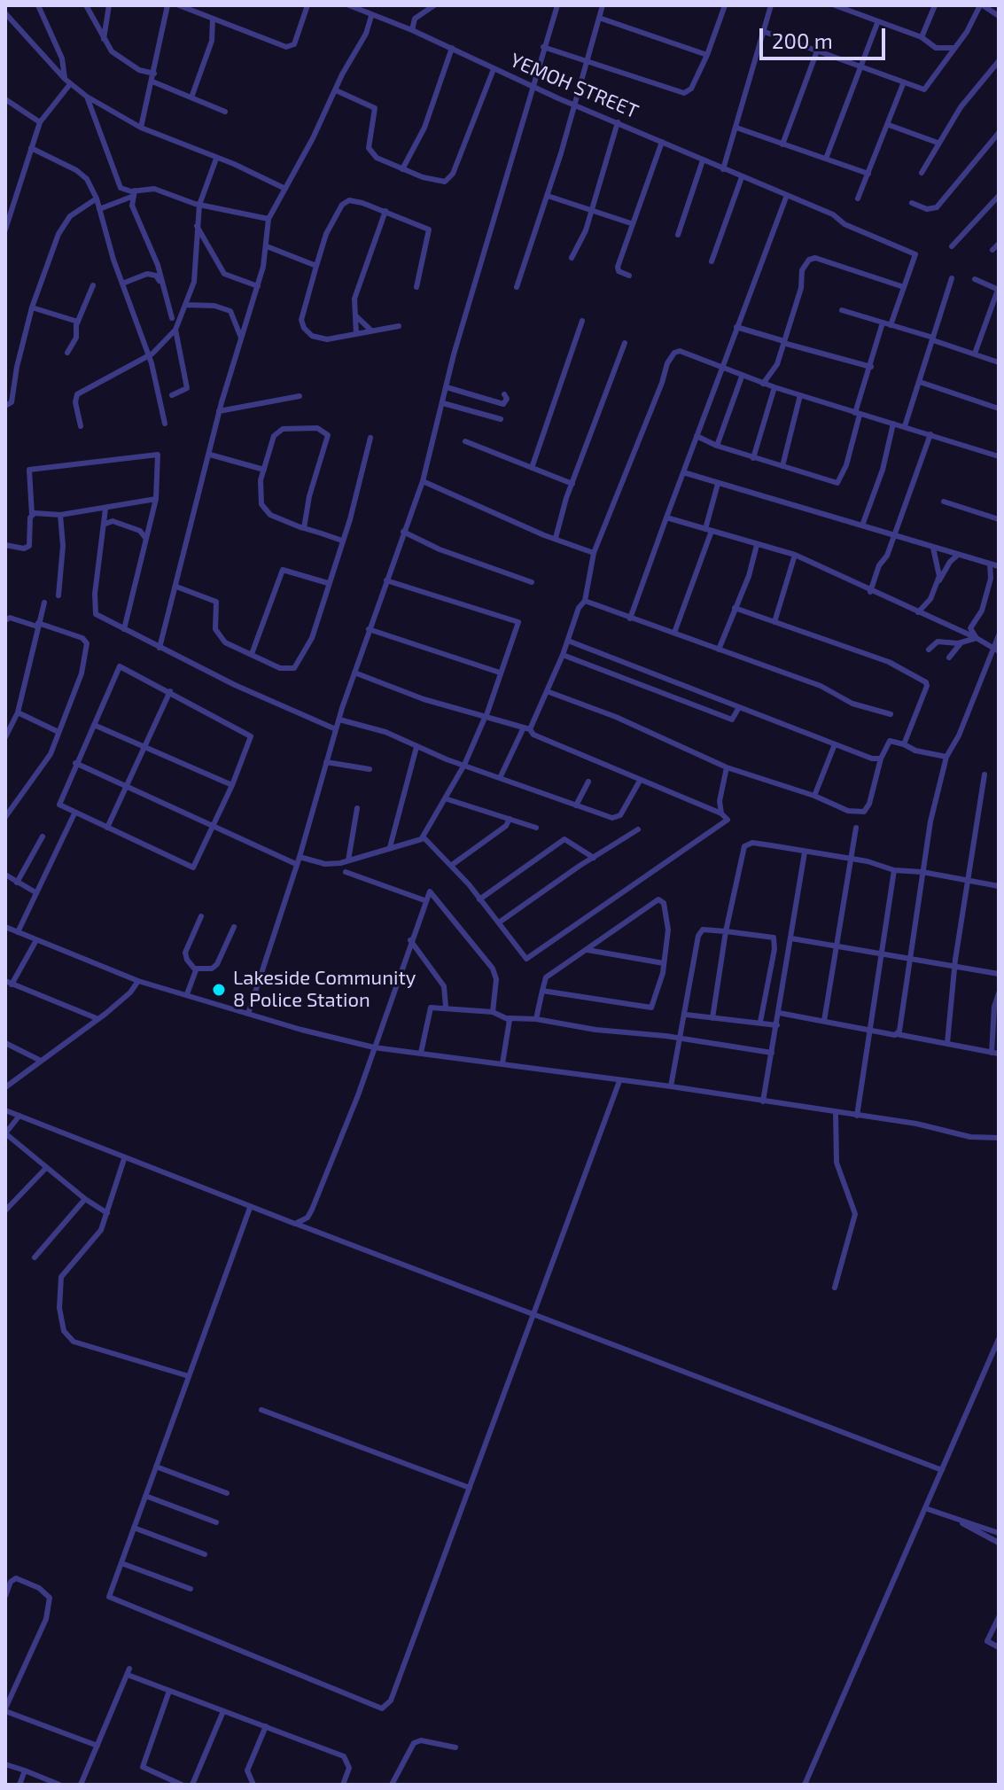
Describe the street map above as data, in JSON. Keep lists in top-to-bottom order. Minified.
{"streets":{"street":["YEMOH STREET"]},"places":["Lakeside Community 8 Police Station"],"scale_bar":"200 m"}
